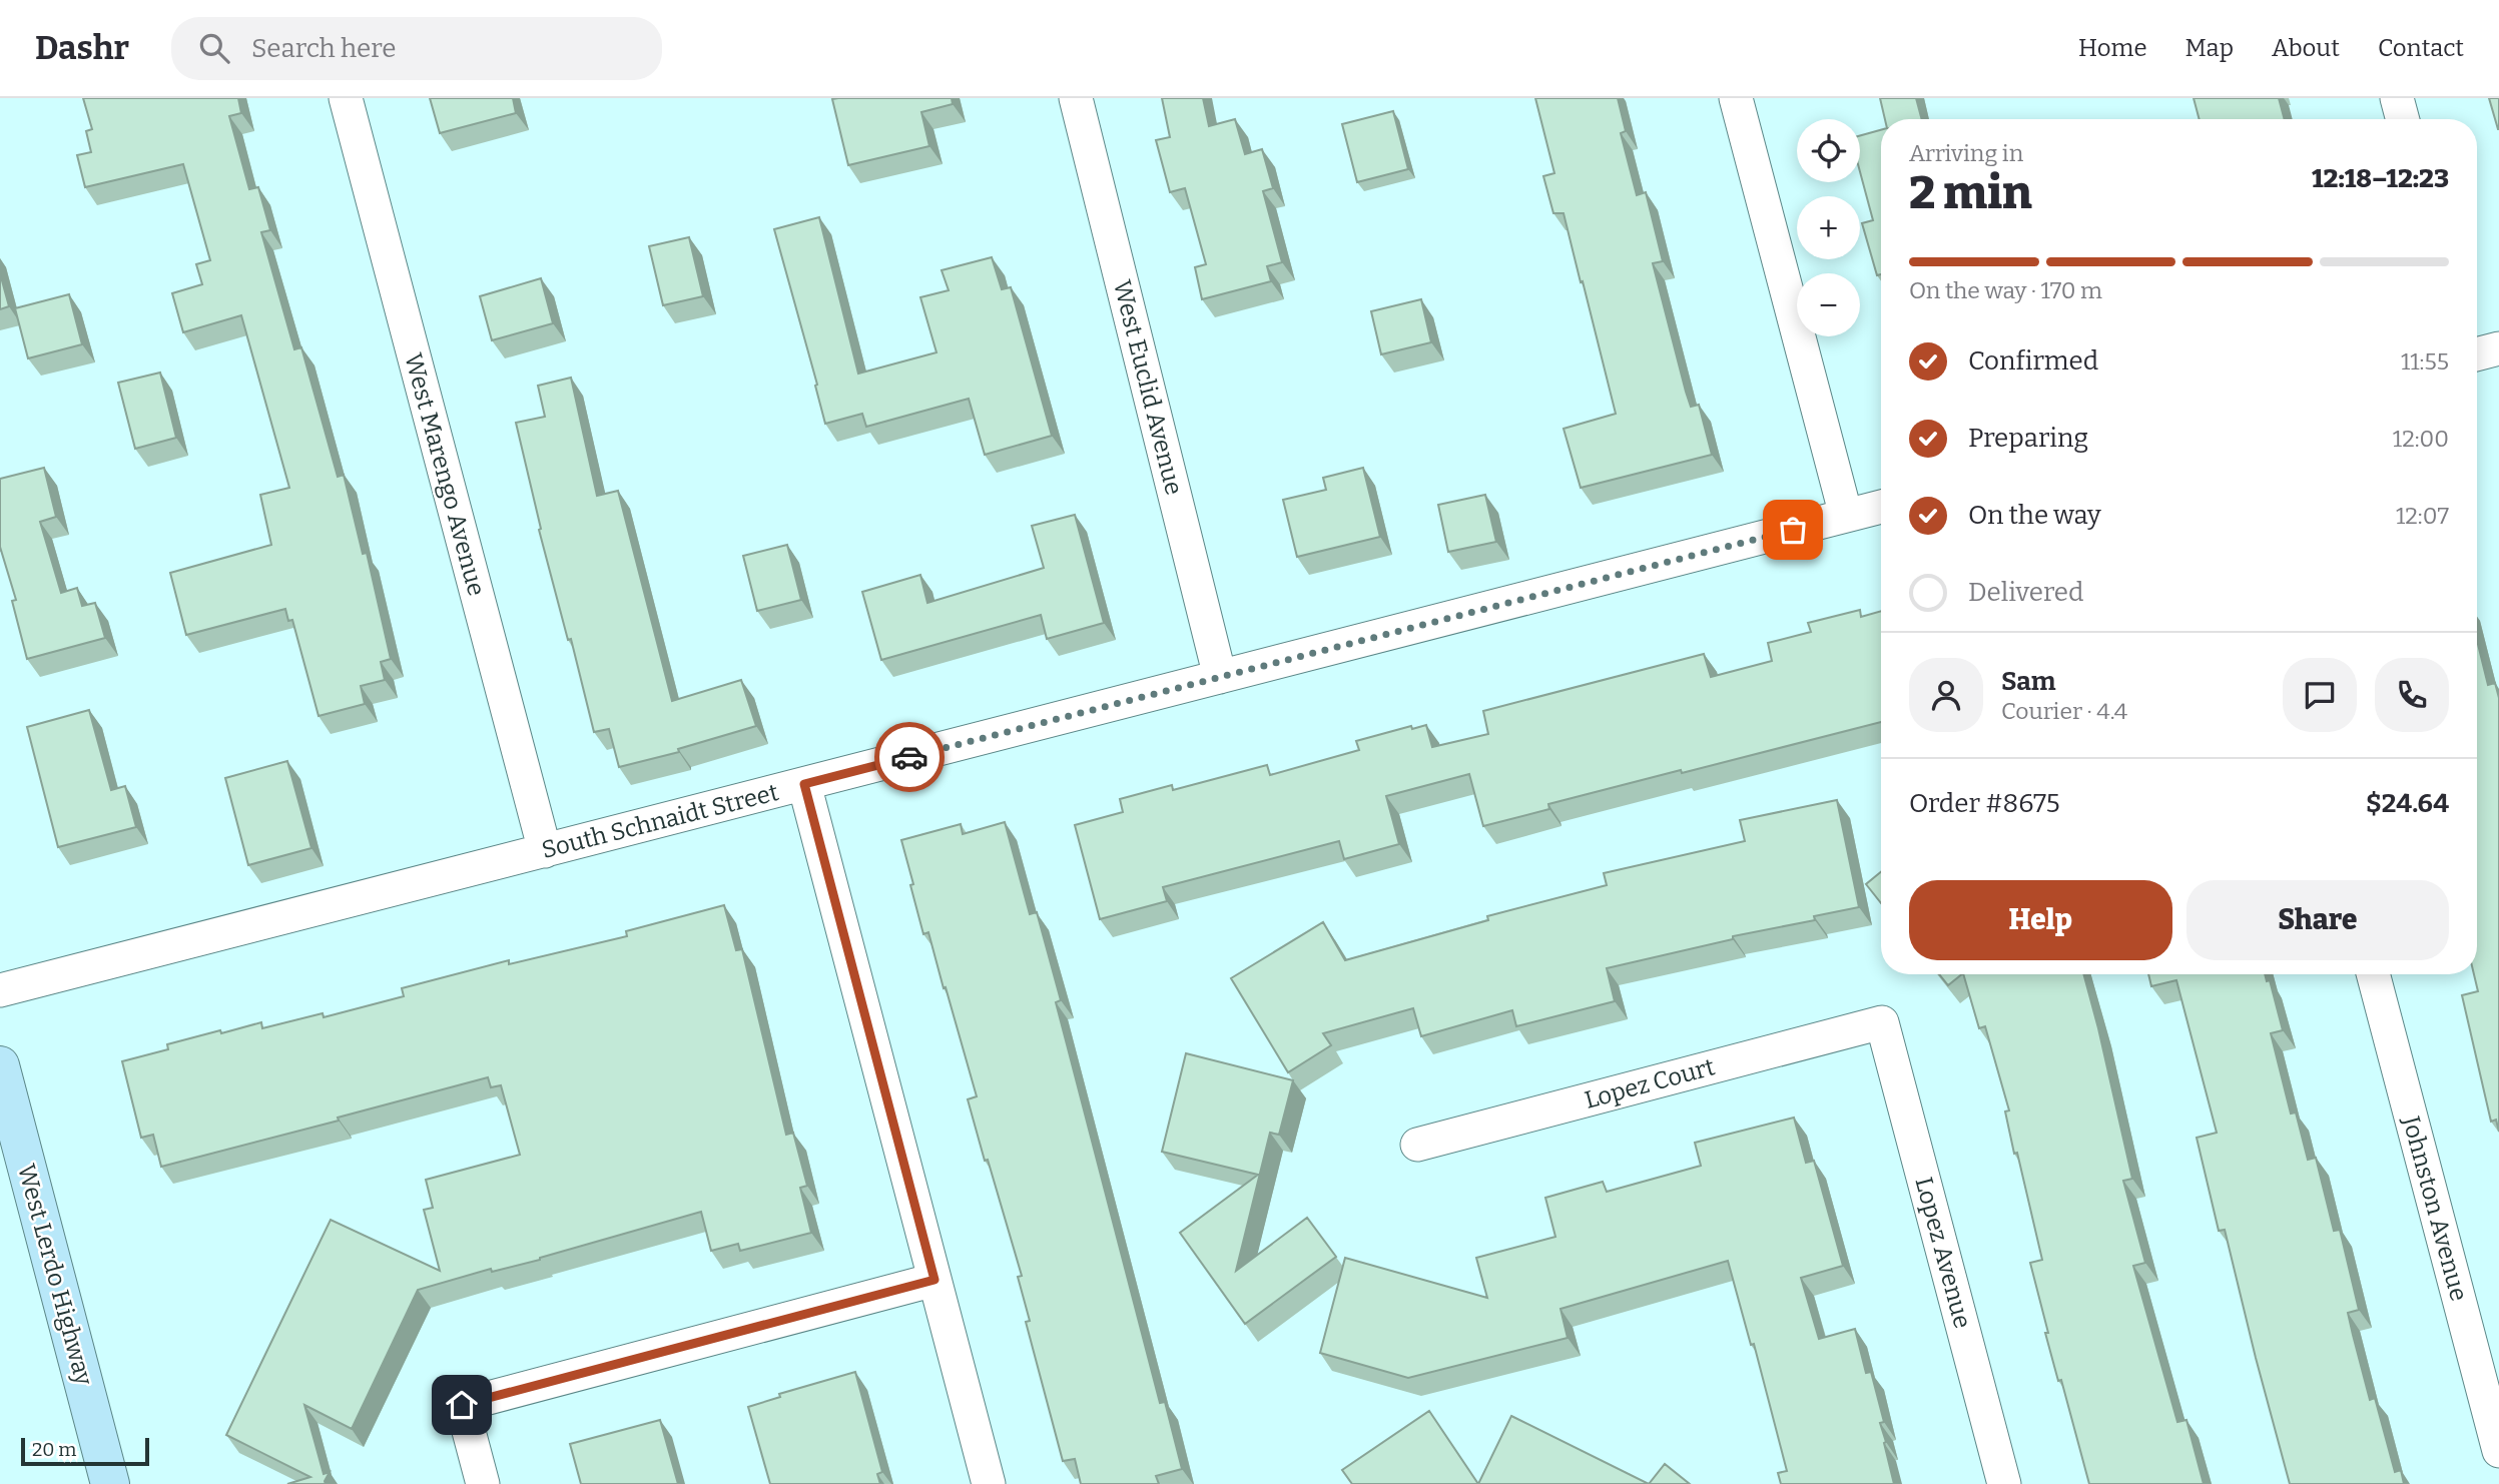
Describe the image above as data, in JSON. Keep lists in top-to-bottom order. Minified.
{"streets":{"main road":["West Lerdo Highway"],"street":["West Euclid Avenue","West Marengo Avenue","South Schnaidt Street","Lopez Court","Johnston Avenue","Lopez Avenue"]},"crossings":[["West Euclid Avenue","South Schnaidt Street"],["West Marengo Avenue","South Schnaidt Street"],["Lopez Court","Lopez Avenue"]],"scale_bar":"20 m","page":{"header":"Dashr","search":"Search here","nav":["Home","Map","About","Contact"],"map_buttons":["+","−"],"heading":["2 min","Arriving in","12:18–12:23"],"panel":["Sam","Courier · 4.4","Order #8675","$24.64"],"bar":"On the way · 170 m","list":[["Confirmed","11:55"],["Preparing","12:00"],["On the way","12:07"],"Delivered"],"buttons":["Help","Share"],"scale":"20 m"}}
